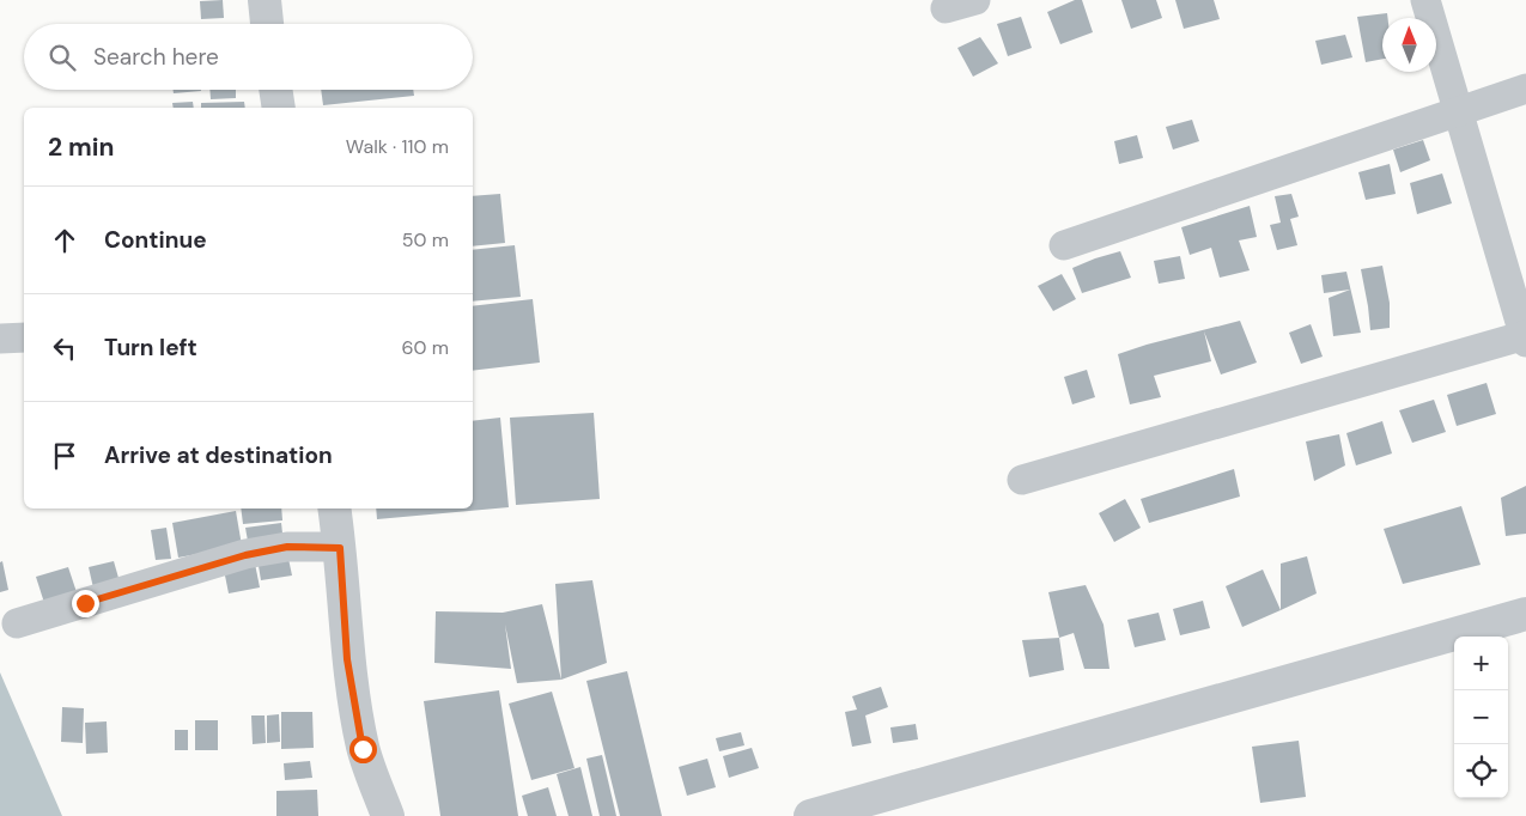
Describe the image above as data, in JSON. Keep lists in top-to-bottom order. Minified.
{"north":"top","page":{"search":"Search here","heading":["2 min","Walk · 110 m"],"list":[["Continue","50 m"],["Turn left","60 m"],"Arrive at destination"],"map_buttons":["+","−"]}}
